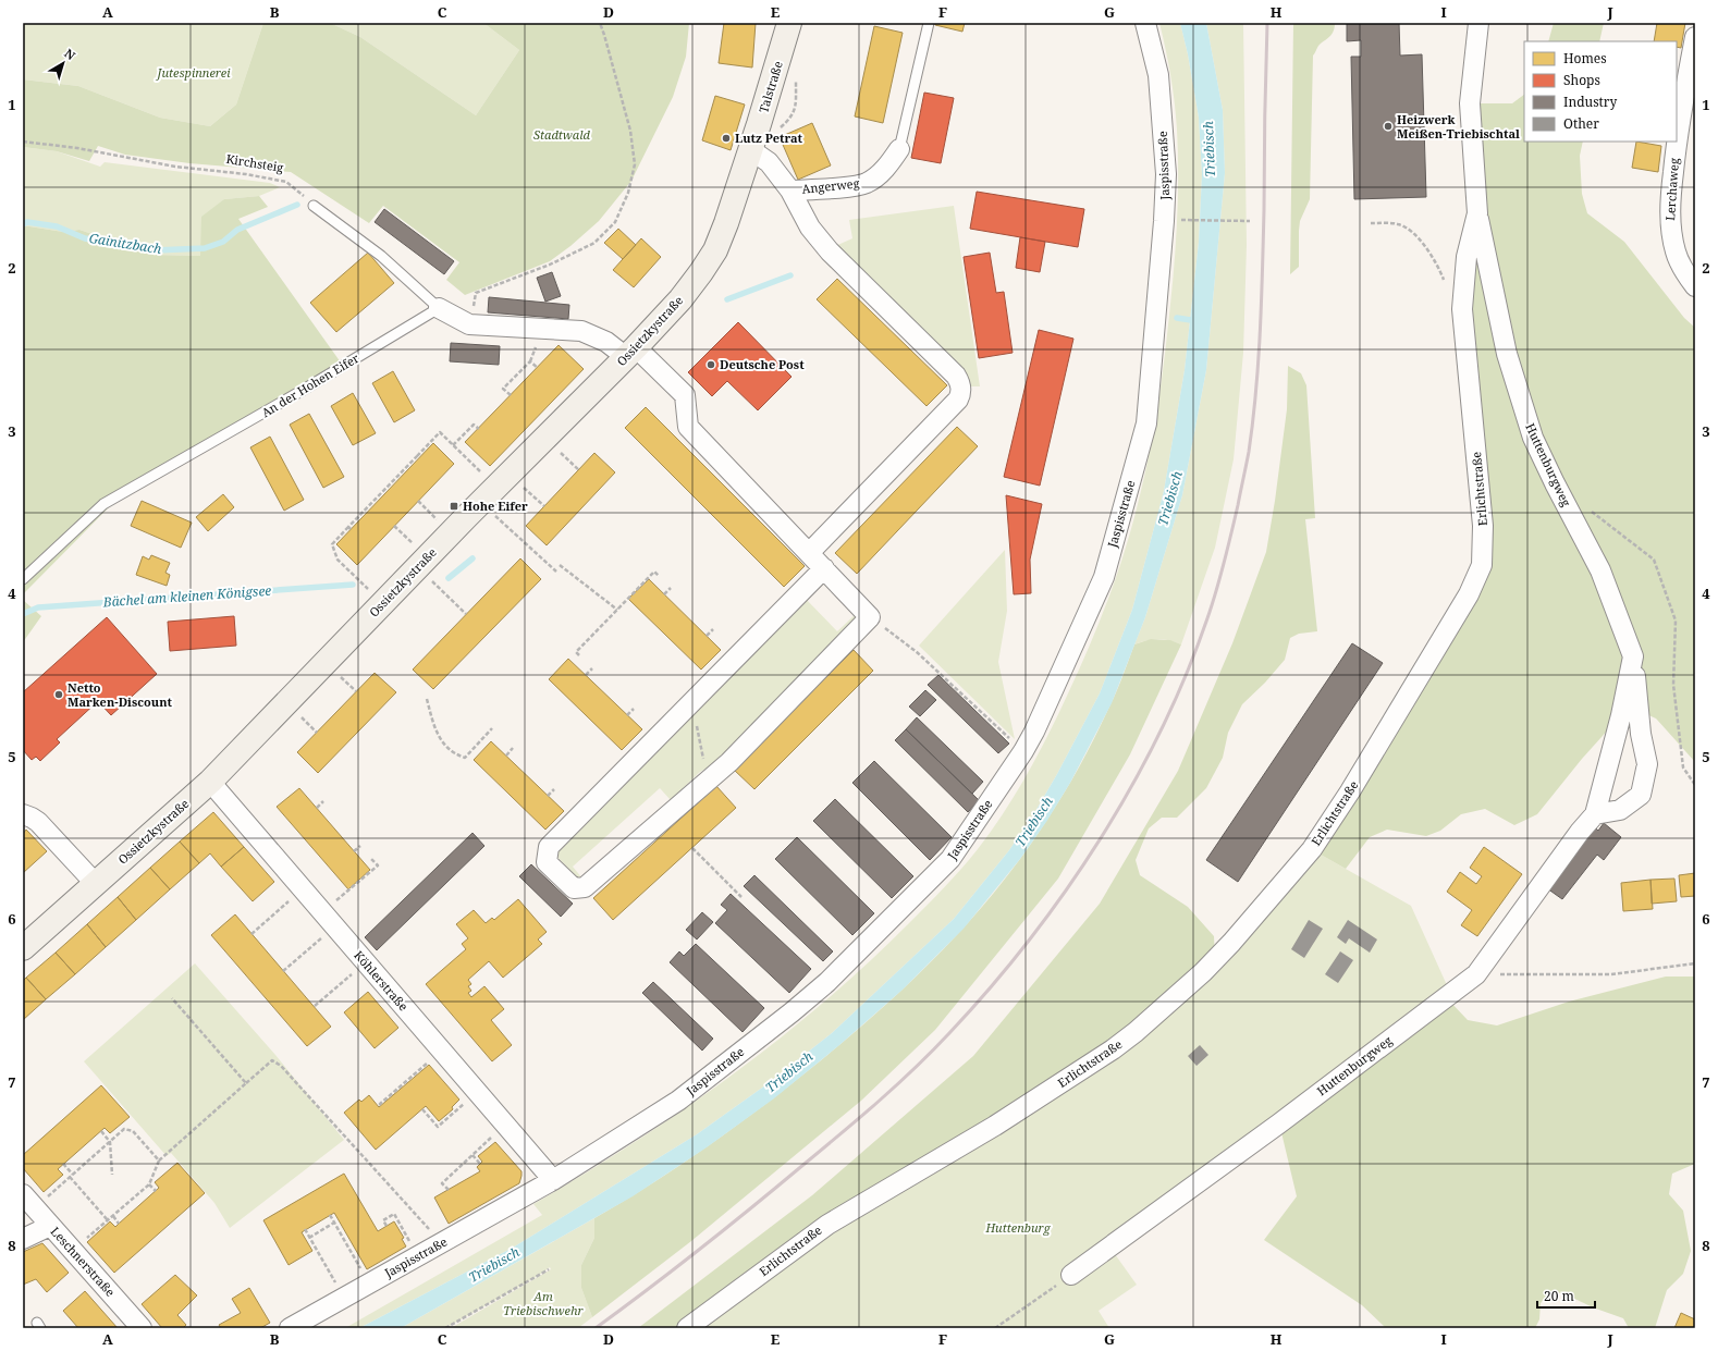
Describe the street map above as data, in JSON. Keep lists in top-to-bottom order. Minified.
{"streets":{"main road":["Talstraße","Ossietzkystraße"],"street":["Jaspisstraße","Angerweg","Lerchaweg","Huttenburgweg","Erlichtstraße","Köhlerstraße","Leschnerstraße"],"lane":["An der Hohen Eifer"],"path":["Kirchsteig"]},"crossings":[["Talstraße","Ossietzkystraße"],["Jaspisstraße","Köhlerstraße"],["Ossietzkystraße","Köhlerstraße"],["Huttenburgweg","Erlichtstraße"]],"water":["Triebisch","Gainitzbach","Bächel am kleinen Königsee"],"parks":["Jutespinnerei","Stadtwald","Huttenburg","Am Triebischwehr"],"places":{"other":["Heizwerk Meißen-Triebischtal","Lutz Petrat","Deutsche Post","Netto Marken-Discount"],"transit":["Hohe Eifer"]},"legend":["Homes","Shops","Industry","Other"],"scale_bar":"20 m","north":"top right","grid":{"columns":["A","B","C","D","E","F","G","H","I","J"],"rows":["1","2","3","4","5","6","7","8"]}}
